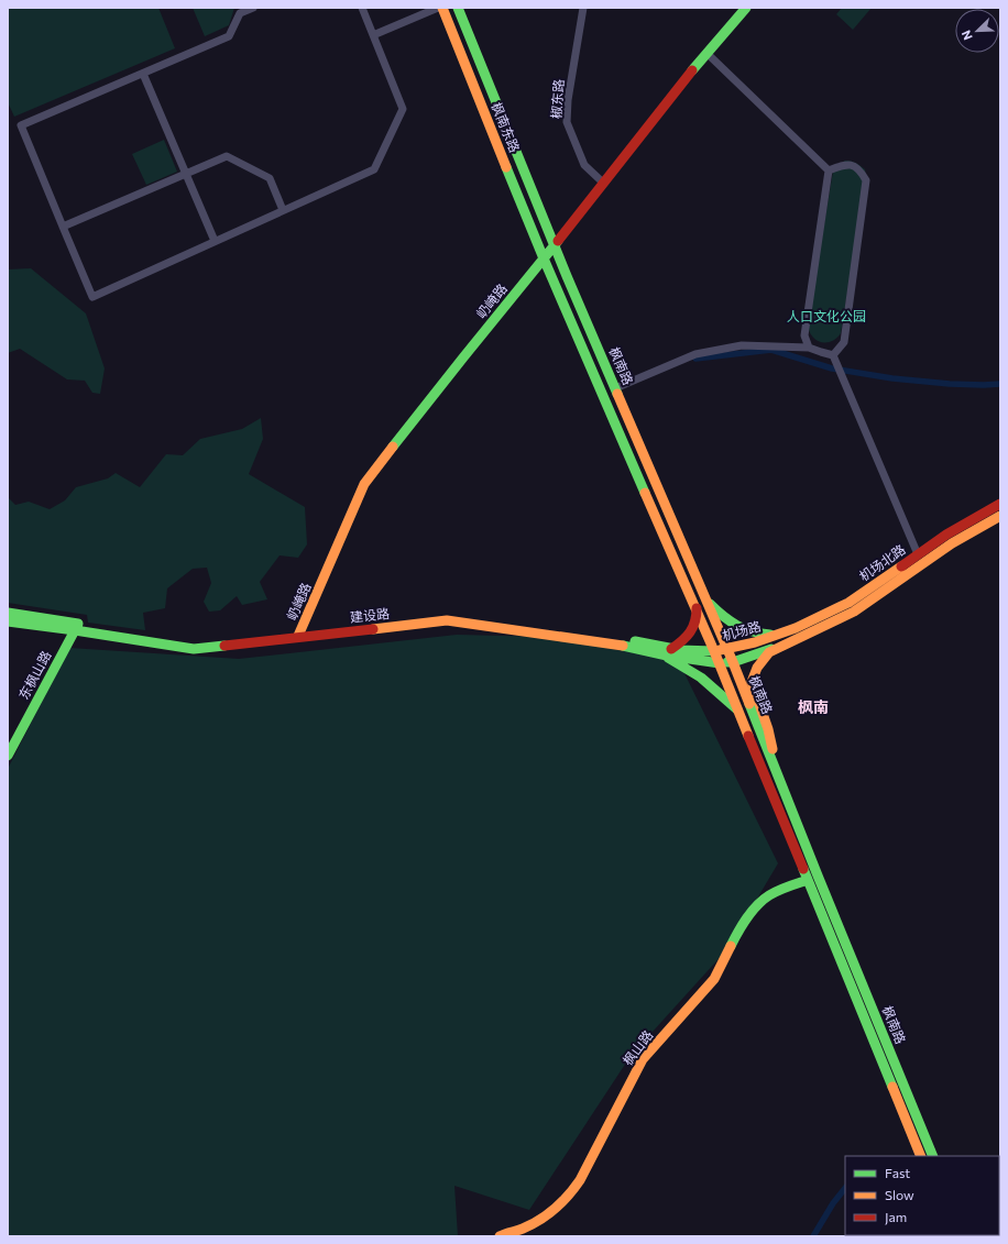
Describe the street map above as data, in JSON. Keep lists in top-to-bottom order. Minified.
{"streets":{"main road":["枫南东路","屷崦路","枫南路","机场北路","建设路","机场路","东枫山路","枫山路"],"street":["椒东路"]},"crossings":[["椒东路","屷崦路"],["枫南东路","屷崦路"],["枫南东路","枫南路"],["屷崦路","枫南路"],["屷崦路","建设路"],["枫南路","建设路"],["枫南路","机场路"],["枫南路","枫山路"],["机场北路","机场路"],["建设路","机场路"],["建设路","东枫山路"]],"districts":["枫南"],"parks":["人口文化公园"],"legend":["Fast","Slow","Jam"],"north":"bottom left"}
